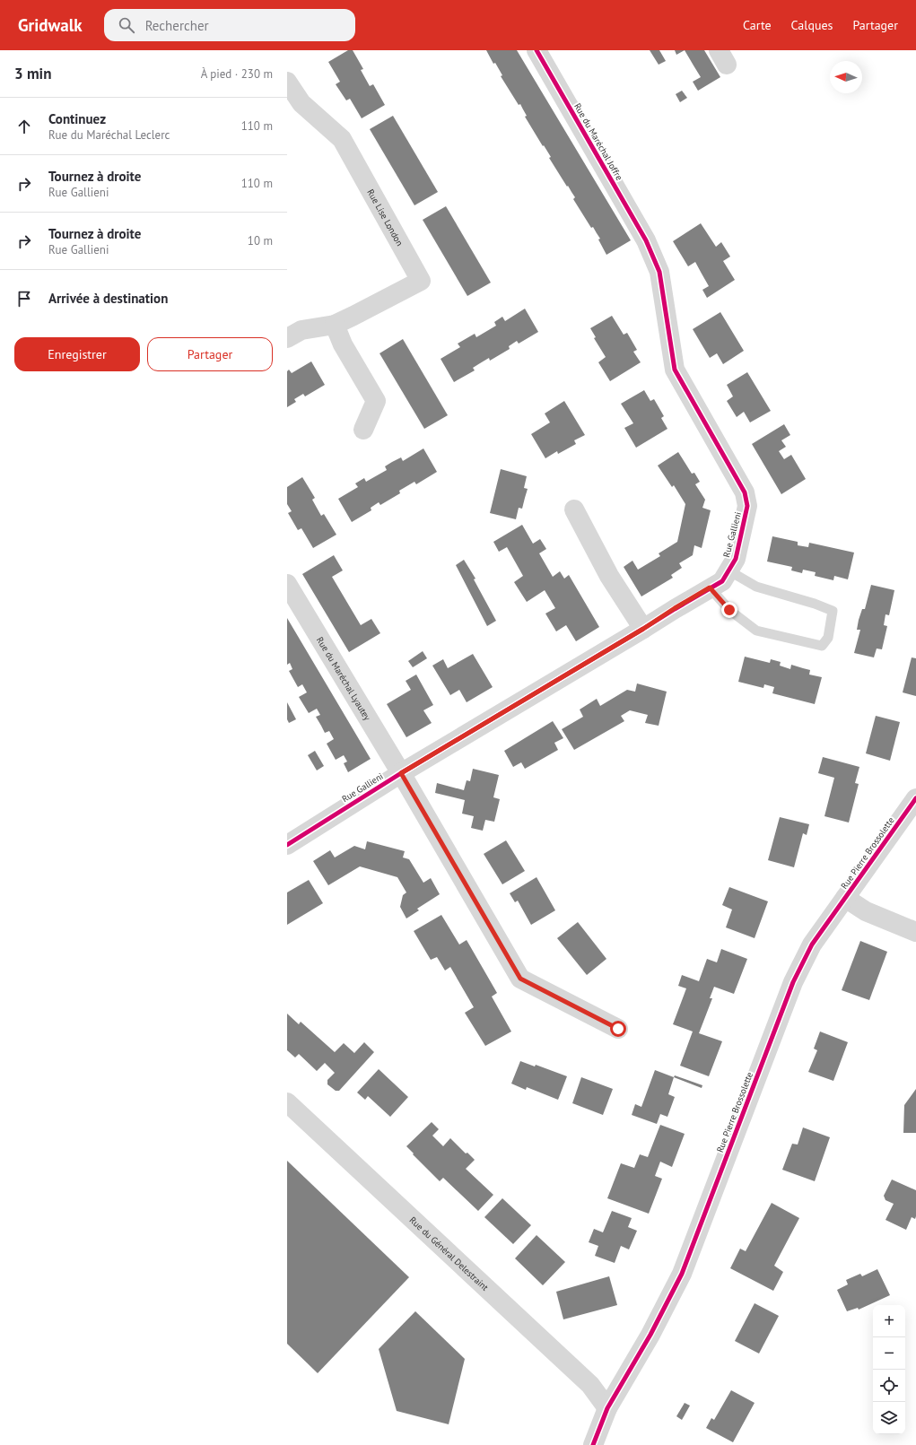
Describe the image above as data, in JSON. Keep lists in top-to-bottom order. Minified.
{"streets":{"street":["Rue du Maréchal Joffre","Rue Lise London","Rue Gallieni","Rue du Maréchal Lyautey","Rue Pierre Brossolette","Rue du Général Delestraint"]},"crossings":[["Rue du Maréchal Joffre","Rue Gallieni"],["Rue Gallieni","Rue du Maréchal Lyautey"],["Rue Pierre Brossolette","Rue du Général Delestraint"]],"north":"left","page":{"header":"Gridwalk","search":"Rechercher","nav":["Carte","Calques","Partager"],"heading":["3 min","À pied · 230 m"],"list":[["Continuez","Rue du Maréchal Leclerc","110 m"],["Tournez à droite","Rue Gallieni","110 m"],["Tournez à droite","Rue Gallieni","10 m"],"Arrivée à destination"],"buttons":["Enregistrer","Partager"],"map_buttons":["+","−"]}}
